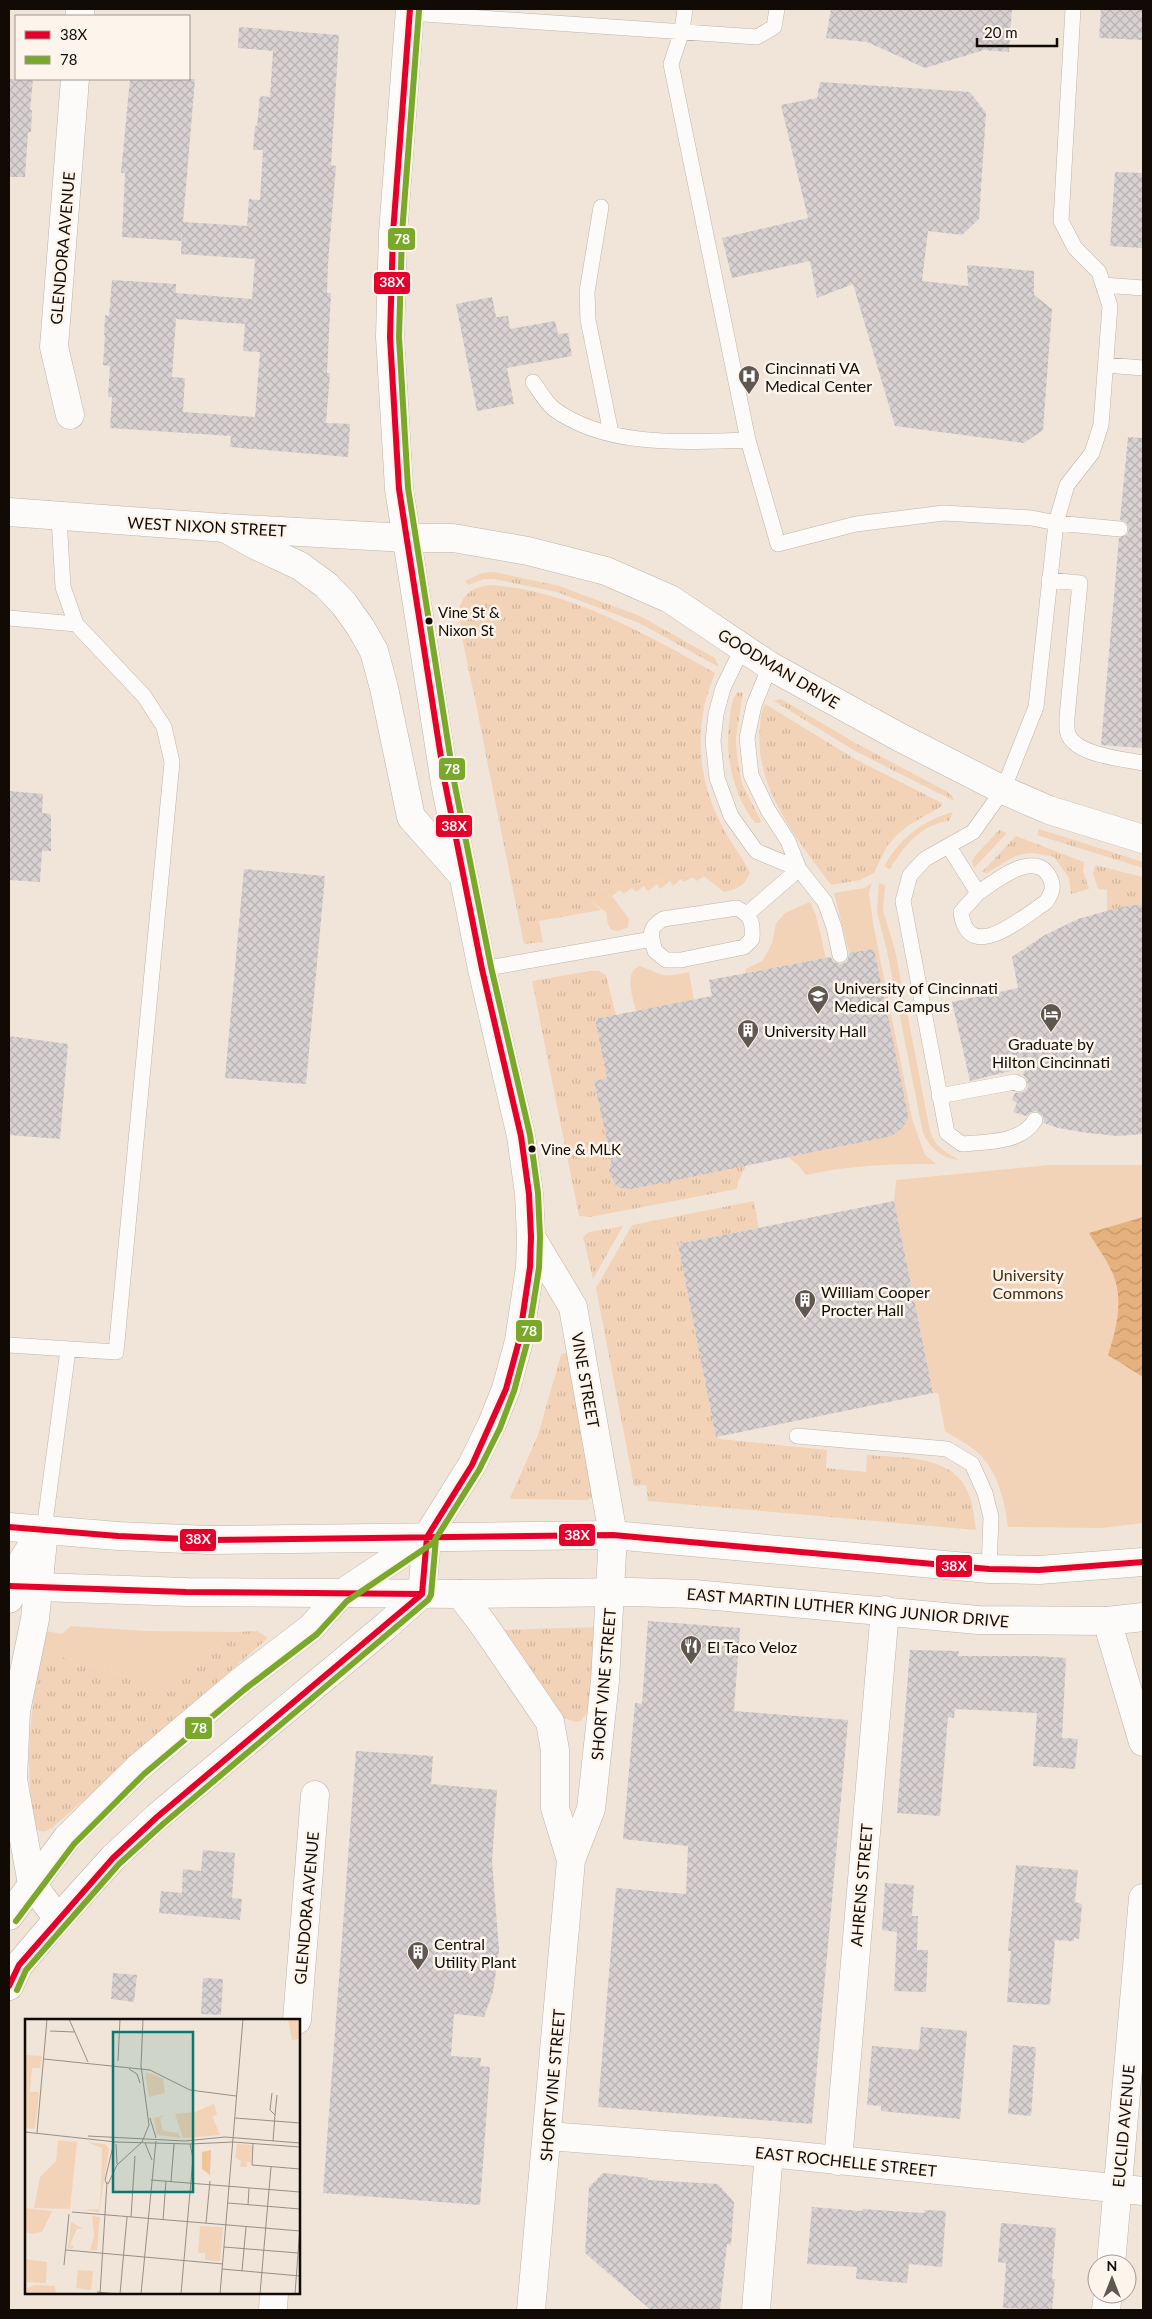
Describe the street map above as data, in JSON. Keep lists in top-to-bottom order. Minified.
{"streets":{"main road":["GLENDORA AVENUE","WEST NIXON STREET","GOODMAN DRIVE","VINE STREET","EAST MARTIN LUTHER KING JUNIOR DRIVE","SHORT VINE STREET","AHRENS STREET","EUCLID AVENUE","EAST ROCHELLE STREET"]},"crossings":[["WEST NIXON STREET","GOODMAN DRIVE"],["WEST NIXON STREET","VINE STREET"],["GOODMAN DRIVE","VINE STREET"],["VINE STREET","SHORT VINE STREET"],["EAST MARTIN LUTHER KING JUNIOR DRIVE","SHORT VINE STREET"],["EAST MARTIN LUTHER KING JUNIOR DRIVE","AHRENS STREET"],["SHORT VINE STREET","EAST ROCHELLE STREET"],["AHRENS STREET","EAST ROCHELLE STREET"],["EUCLID AVENUE","EAST ROCHELLE STREET"]],"parks":["University Commons"],"places":{"hospital":["Cincinnati VA Medical Center"],"other":["Vine St & Nixon St","Vine & MLK"],"school or university":["University of Cincinnati Medical Campus"],"hotel":["Graduate by Hilton Cincinnati"],"building":["University Hall","William Cooper Procter Hall","Central Utility Plant"],"restaurant":["El Taco Veloz"]},"lines":["transit line 38X","transit line 78"],"legend":["38X","78"],"scale_bar":"20 m","north":"top"}
